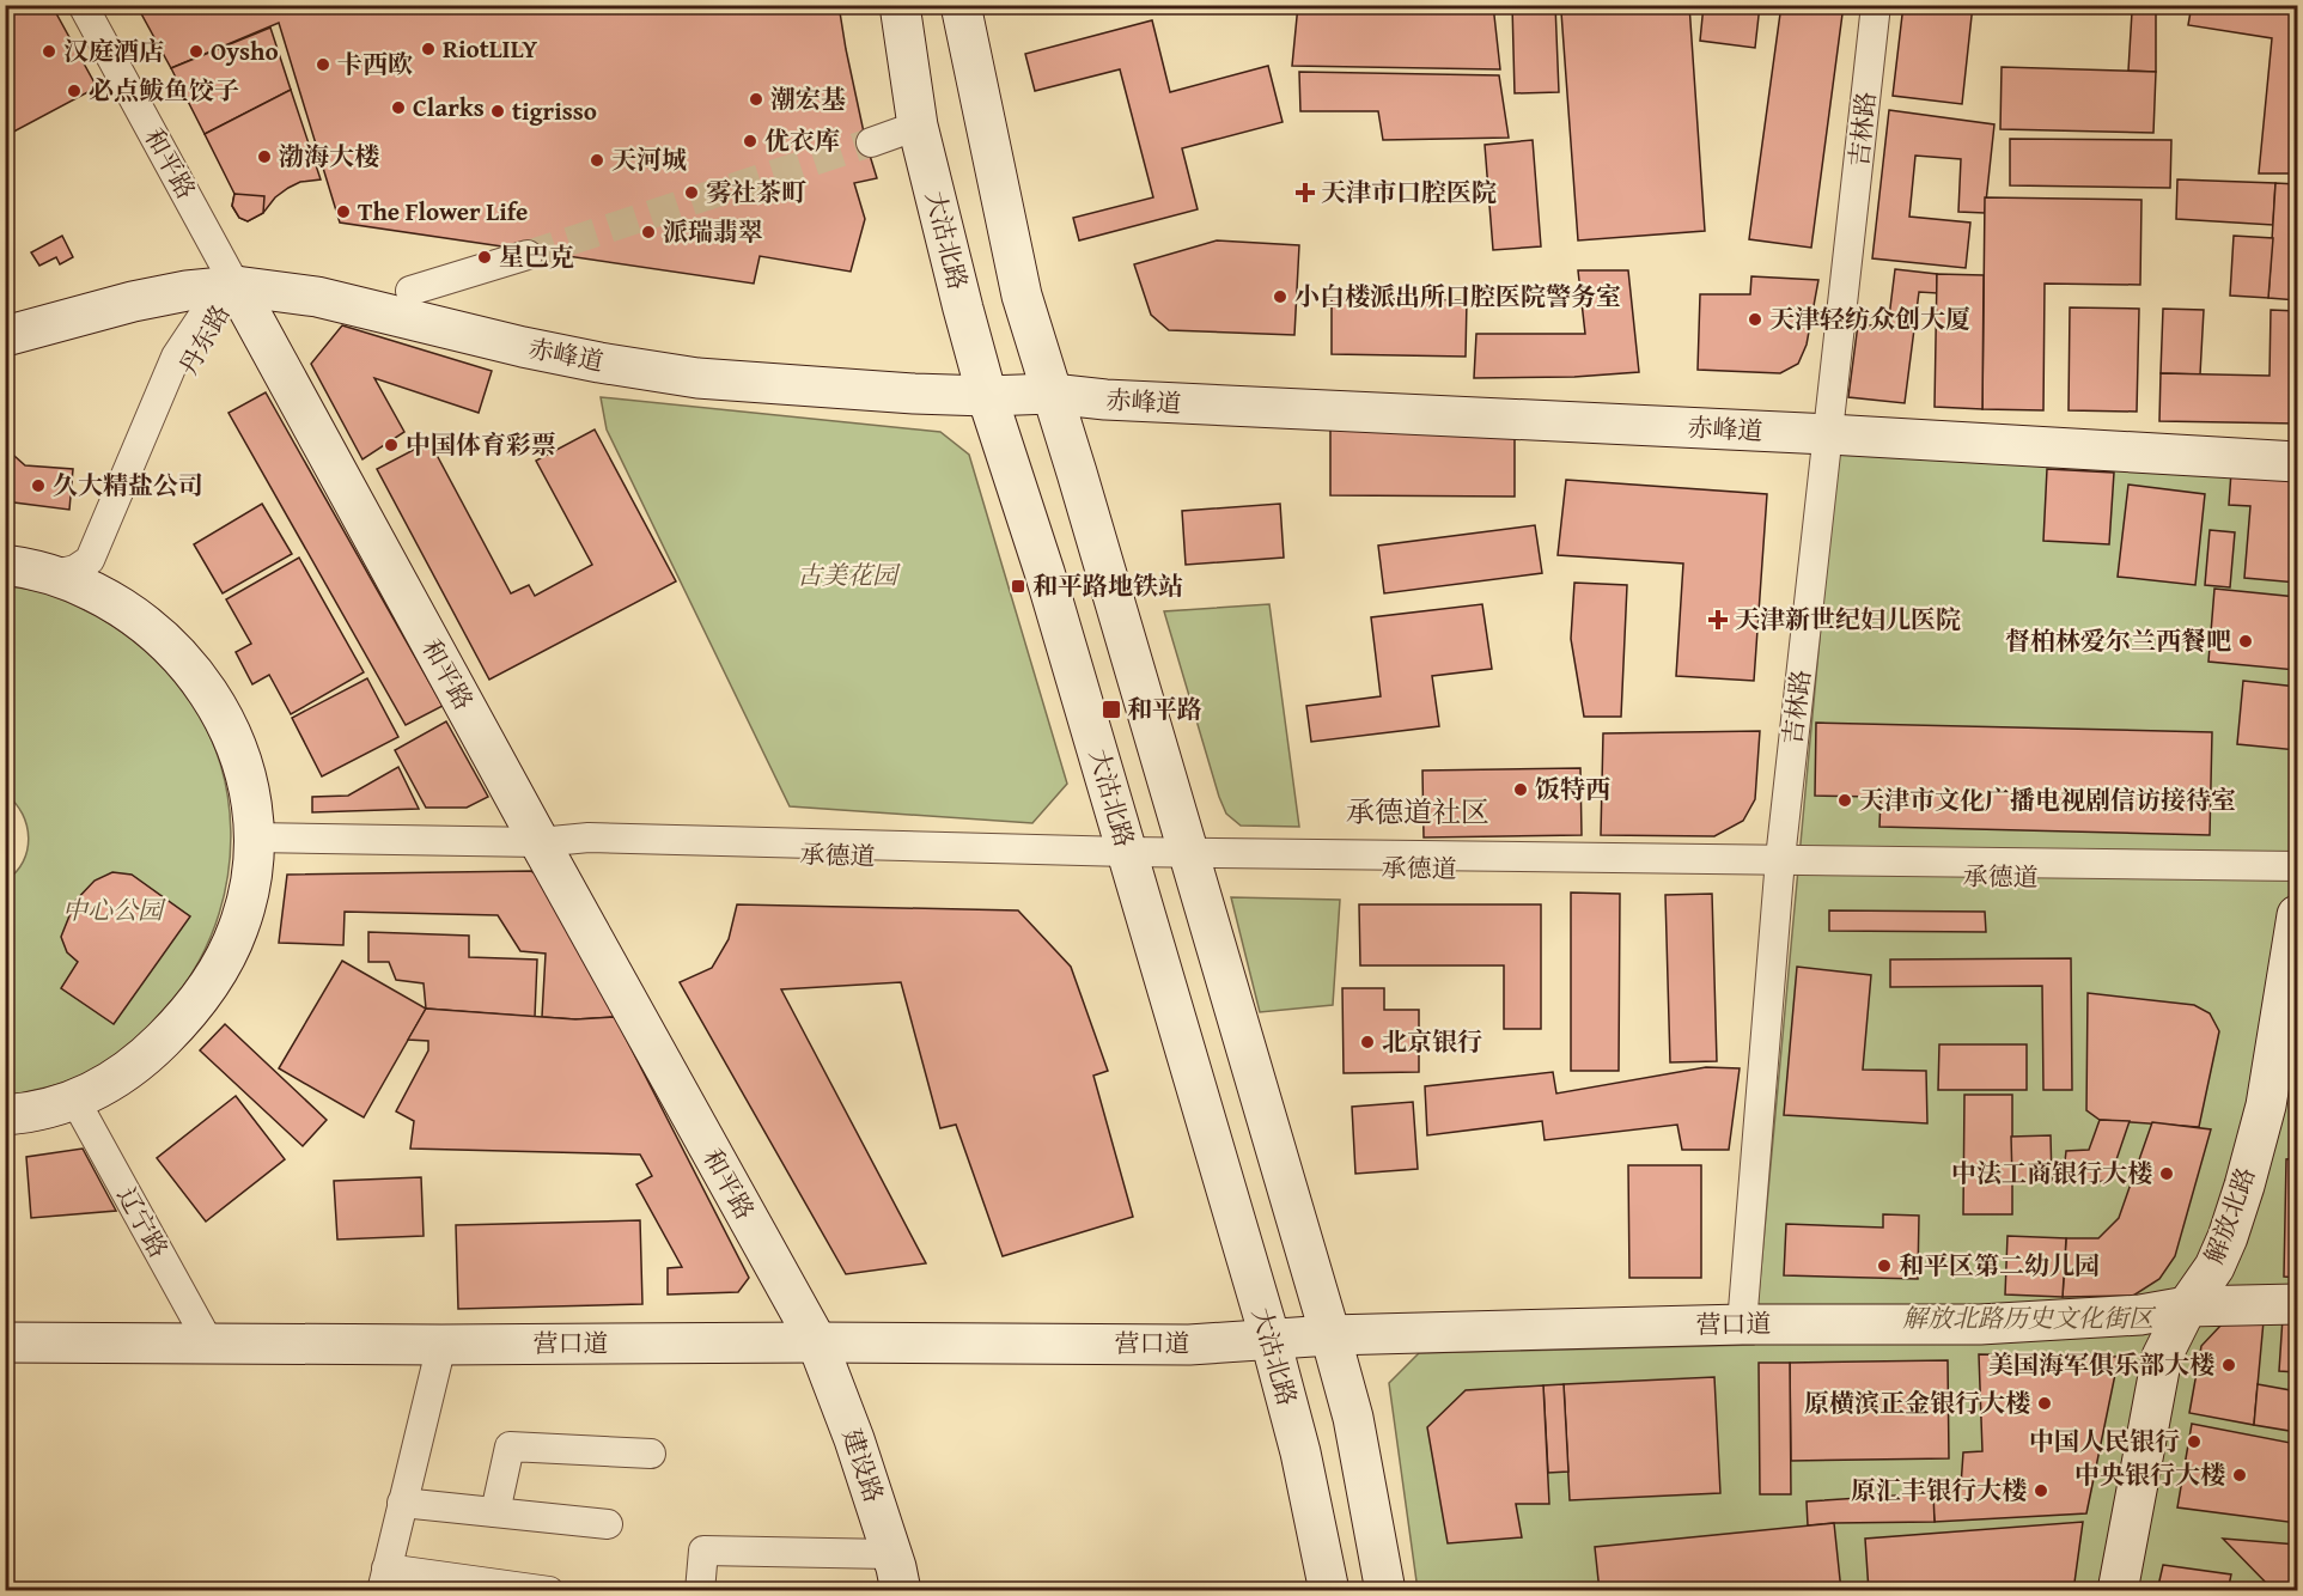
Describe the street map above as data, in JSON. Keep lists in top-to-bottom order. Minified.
{"streets":{"main road":["和平路","大沽北路","赤峰道","解放北路","营口道","建设路"],"street":["吉林路","丹东路","承德道","辽宁路"]},"crossings":[["吉林路","赤峰道"],["吉林路","承德道"],["吉林路","营口道"],["和平路","丹东路"],["和平路","赤峰道"],["和平路","承德道"],["和平路","营口道"],["和平路","建设路"],["大沽北路","赤峰道"],["大沽北路","承德道"],["大沽北路","营口道"],["丹东路","赤峰道"],["解放北路","营口道"],["辽宁路","营口道"],["营口道","建设路"]],"districts":["承德道社区"],"parks":["古美花园","中心公园","解放北路历史文化街区"],"places":{"other":["RiotLILY","汉庭酒店","Oysho","卡西欧","必点鲅鱼饺子","潮宏基","Clarks","tigrisso","优衣库","渤海大楼","天河城","雾社茶町","The Flower Life","派瑞翡翠","星巴克","小白楼派出所口腔医院警务室","天津轻纺众创大厦","中国体育彩票","久大精盐公司","督柏林爱尔兰西餐吧","饭特西","天津市文化广播电视剧信访接待室","北京银行","中法工商银行大楼","和平区第二幼儿园","美国海军俱乐部大楼","原横滨正金银行大楼","中国人民银行","中央银行大楼","原汇丰银行大楼"],"health":["天津市口腔医院","天津新世纪妇儿医院"],"transit":["和平路地铁站","和平路"]}}
